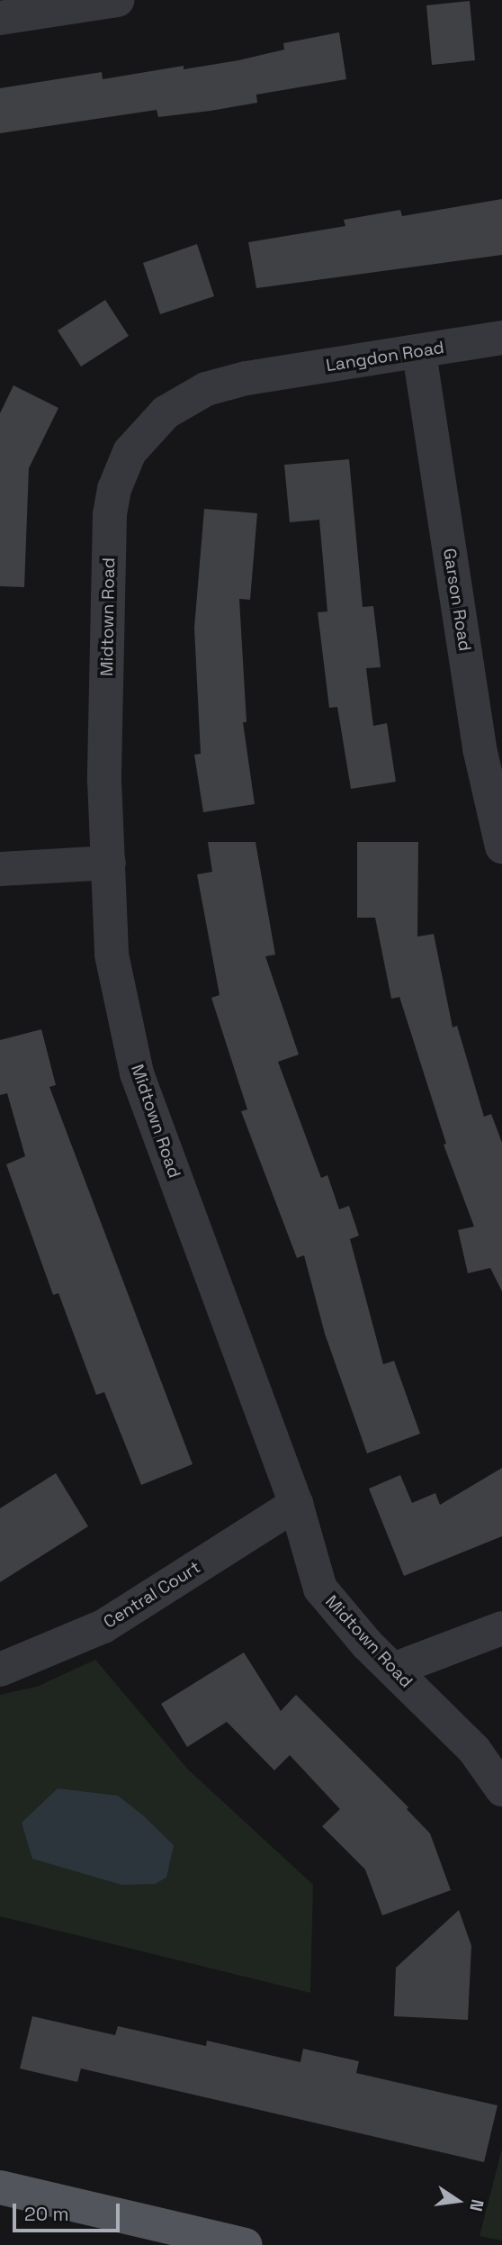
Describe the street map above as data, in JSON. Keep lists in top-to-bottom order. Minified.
{"streets":{"street":["Langdon Road","Garson Road","Midtown Road","Central Court"]},"crossings":[["Langdon Road","Garson Road"],["Langdon Road","Midtown Road"],["Midtown Road","Central Court"]],"scale_bar":"20 m","north":"right"}
